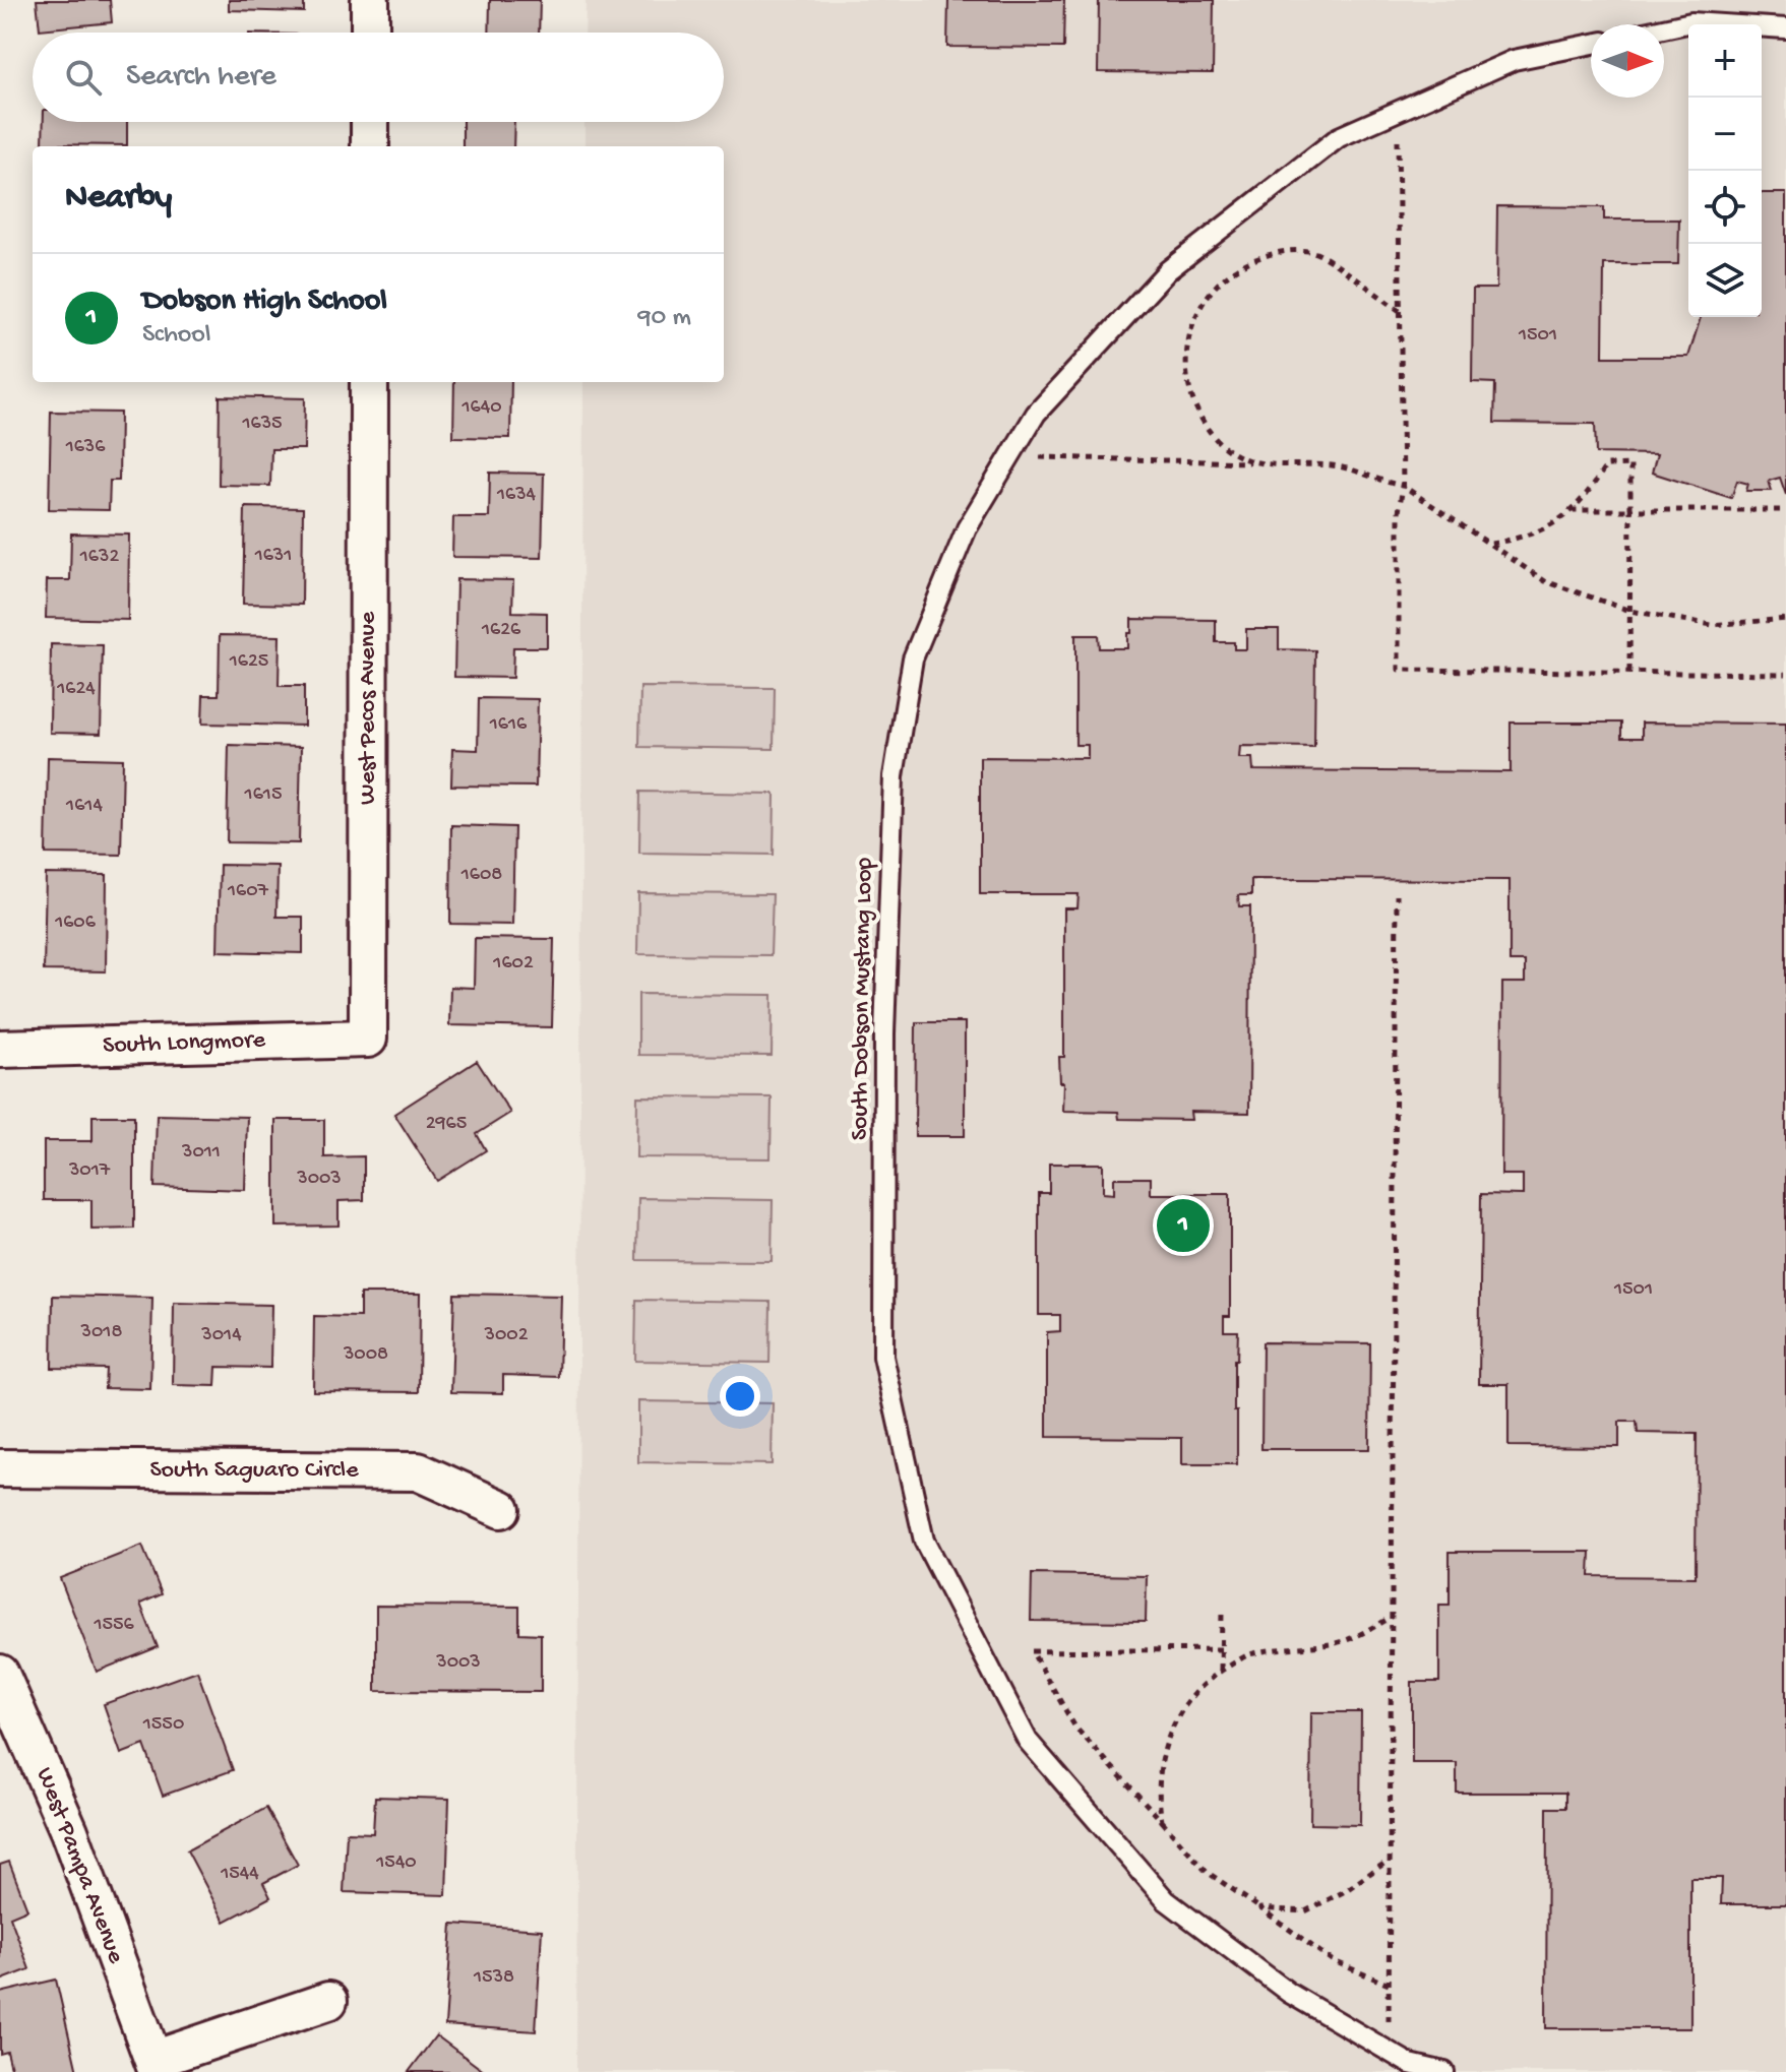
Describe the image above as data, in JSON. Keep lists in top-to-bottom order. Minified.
{"streets":{"street":["West Pecos Avenue","South Longmore","South Saguaro Circle","West Pampa Avenue"],"lane":["South Dobson Mustang Loop"]},"crossings":[["West Pecos Avenue","South Longmore"]],"house_numbers":["1501","1640","1635","1636","1634","1631","1632","1626","1625","1624","1616","1615","1614","1608","1607","1606","1602","2965","3011","3017","3003","1501","3018","3014","3002","3008","1556","3003","1550","1540","1544","1538"],"north":"right","page":{"map_buttons":["+","−"],"search":"Search here","heading":"Nearby","list":[{"mark":"1","name":"Dobson High School","note":"School","value":"90 m"}],"pins":"1"}}
